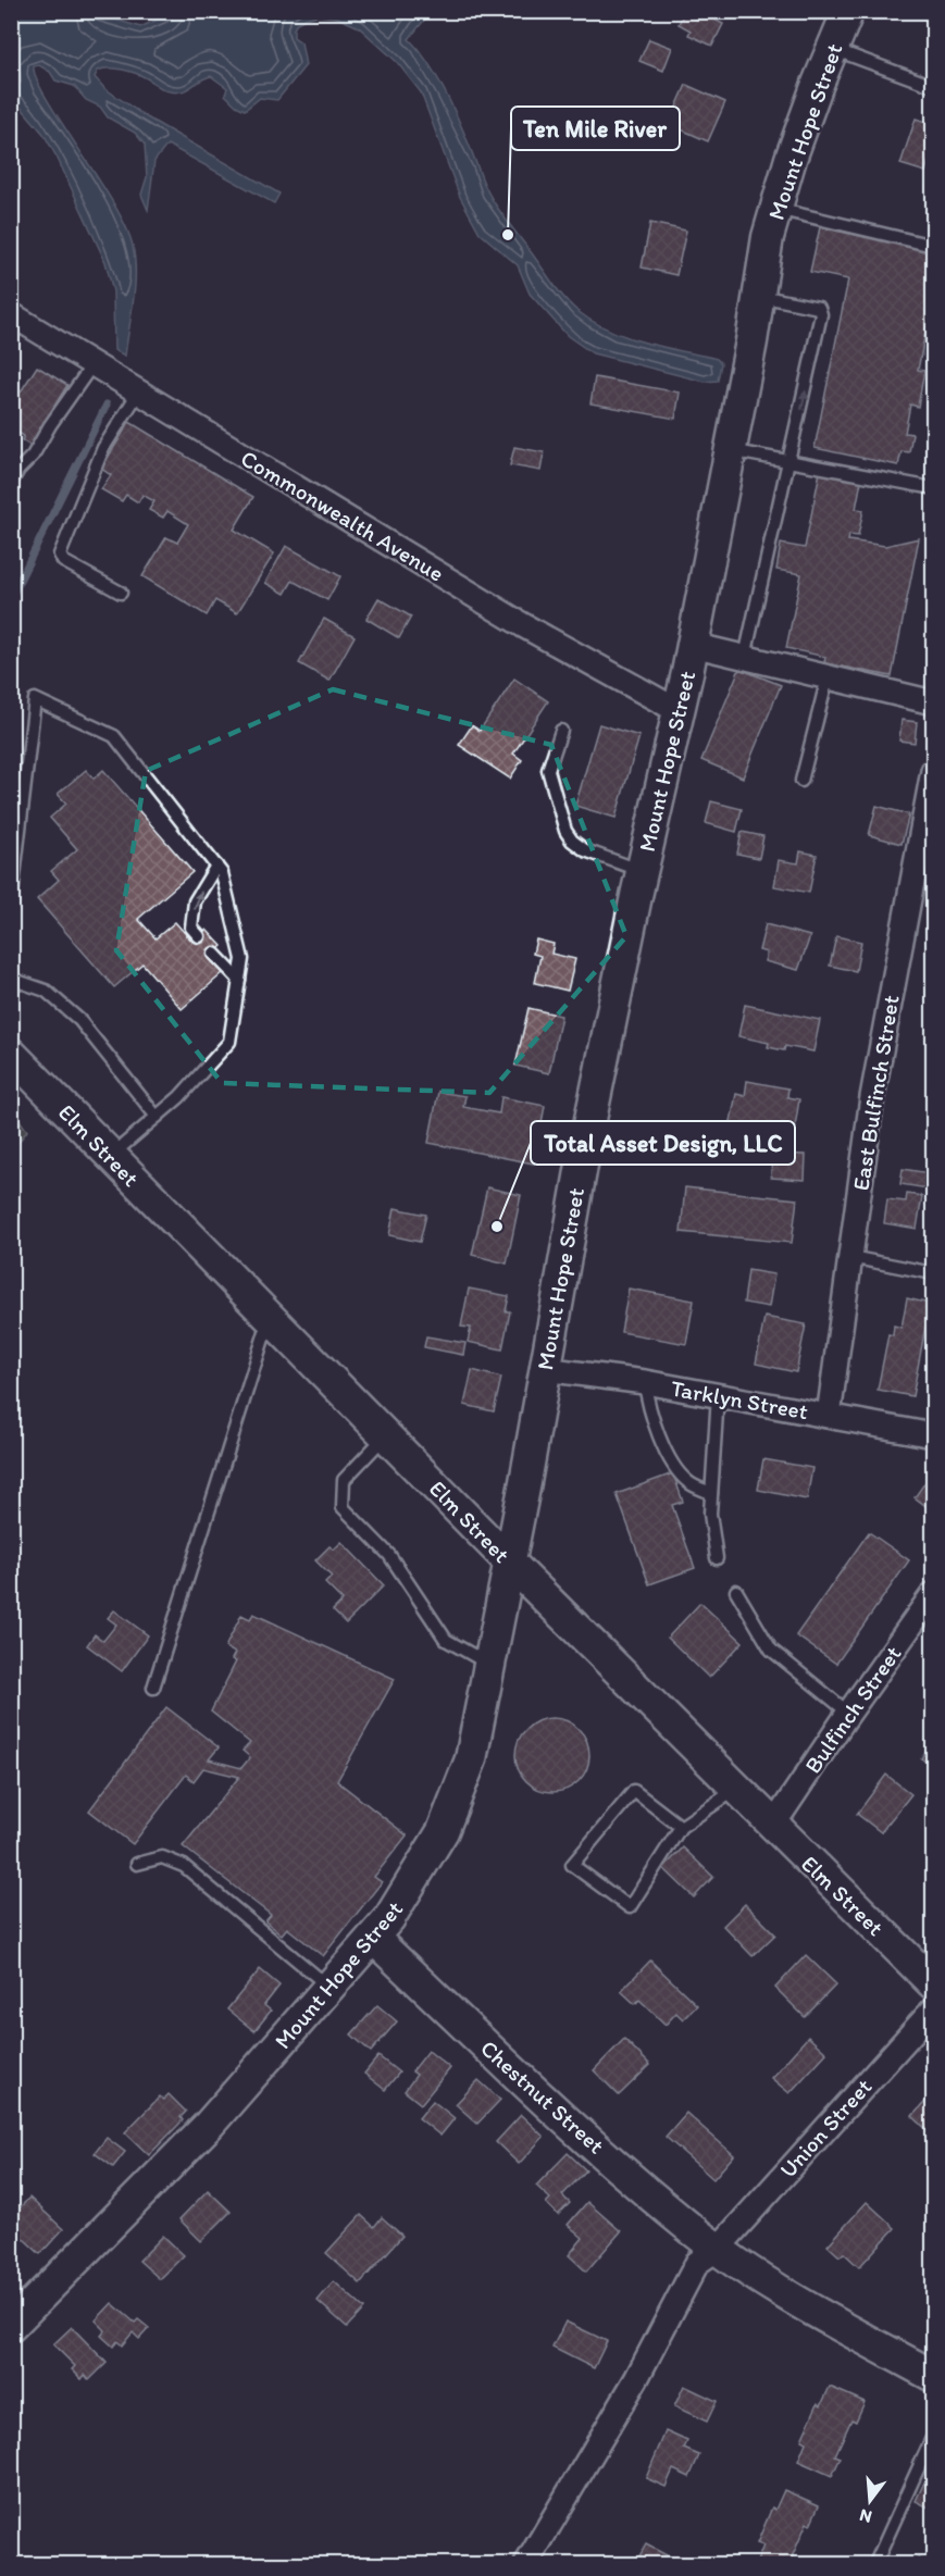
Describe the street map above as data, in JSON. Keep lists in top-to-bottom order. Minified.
{"streets":{"street":["Mount Hope Street","Commonwealth Avenue","East Bulfinch Street","Elm Street","Tarklyn Street","Bulfinch Street","Chestnut Street","Union Street"]},"crossings":[["Mount Hope Street","Commonwealth Avenue"],["Mount Hope Street","Elm Street"],["Mount Hope Street","Tarklyn Street"],["Mount Hope Street","Chestnut Street"],["East Bulfinch Street","Tarklyn Street"],["Elm Street","Bulfinch Street"],["Chestnut Street","Union Street"]],"places":["Ten Mile River","Total Asset Design, LLC"],"north":"bottom"}
